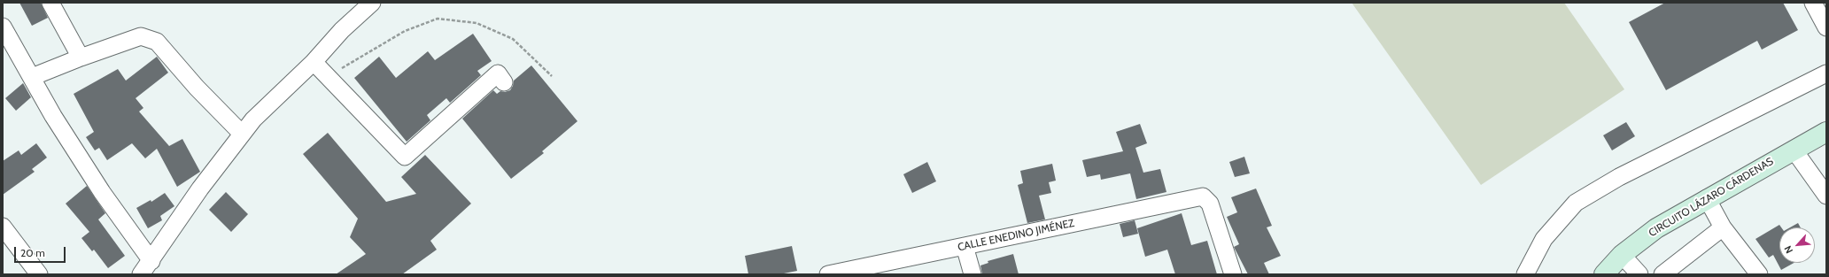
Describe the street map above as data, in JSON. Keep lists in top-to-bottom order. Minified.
{"streets":{"street":["CIRCUITO LÁZARO CÁRDENAS","CALLE ENEDINO JIMÉNEZ"]},"scale_bar":"20 m","north":"bottom left"}
